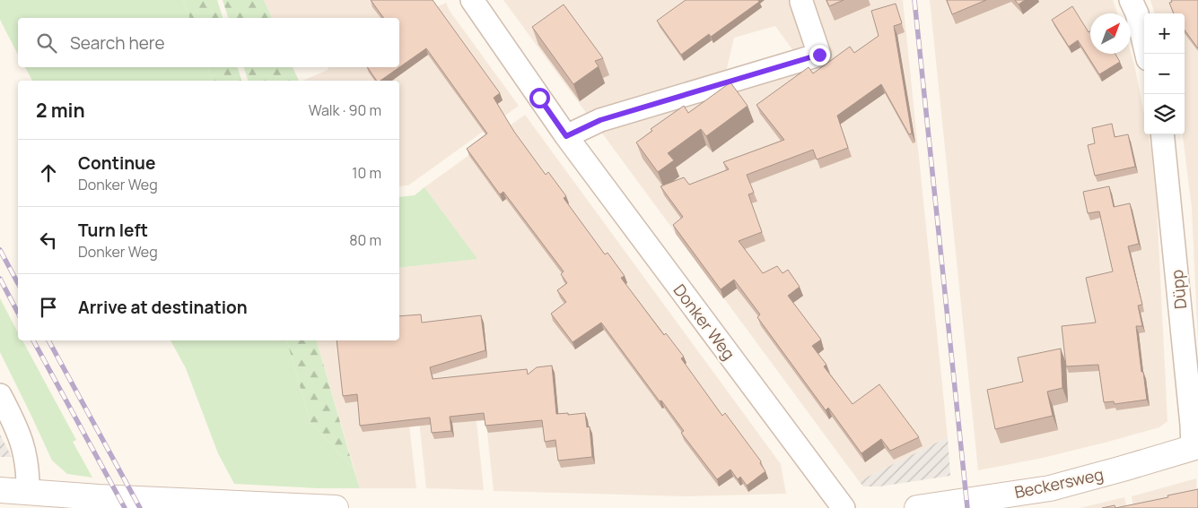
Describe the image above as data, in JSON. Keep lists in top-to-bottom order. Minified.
{"streets":{"street":["Düpp","Donker Weg","Beckersweg"]},"crossings":[["Düpp","Beckersweg"]],"north":"top right","page":{"map_buttons":["+","−"],"search":"Search here","heading":["2 min","Walk · 90 m"],"list":[["Continue","Donker Weg","10 m"],["Turn left","Donker Weg","80 m"],"Arrive at destination"]}}
